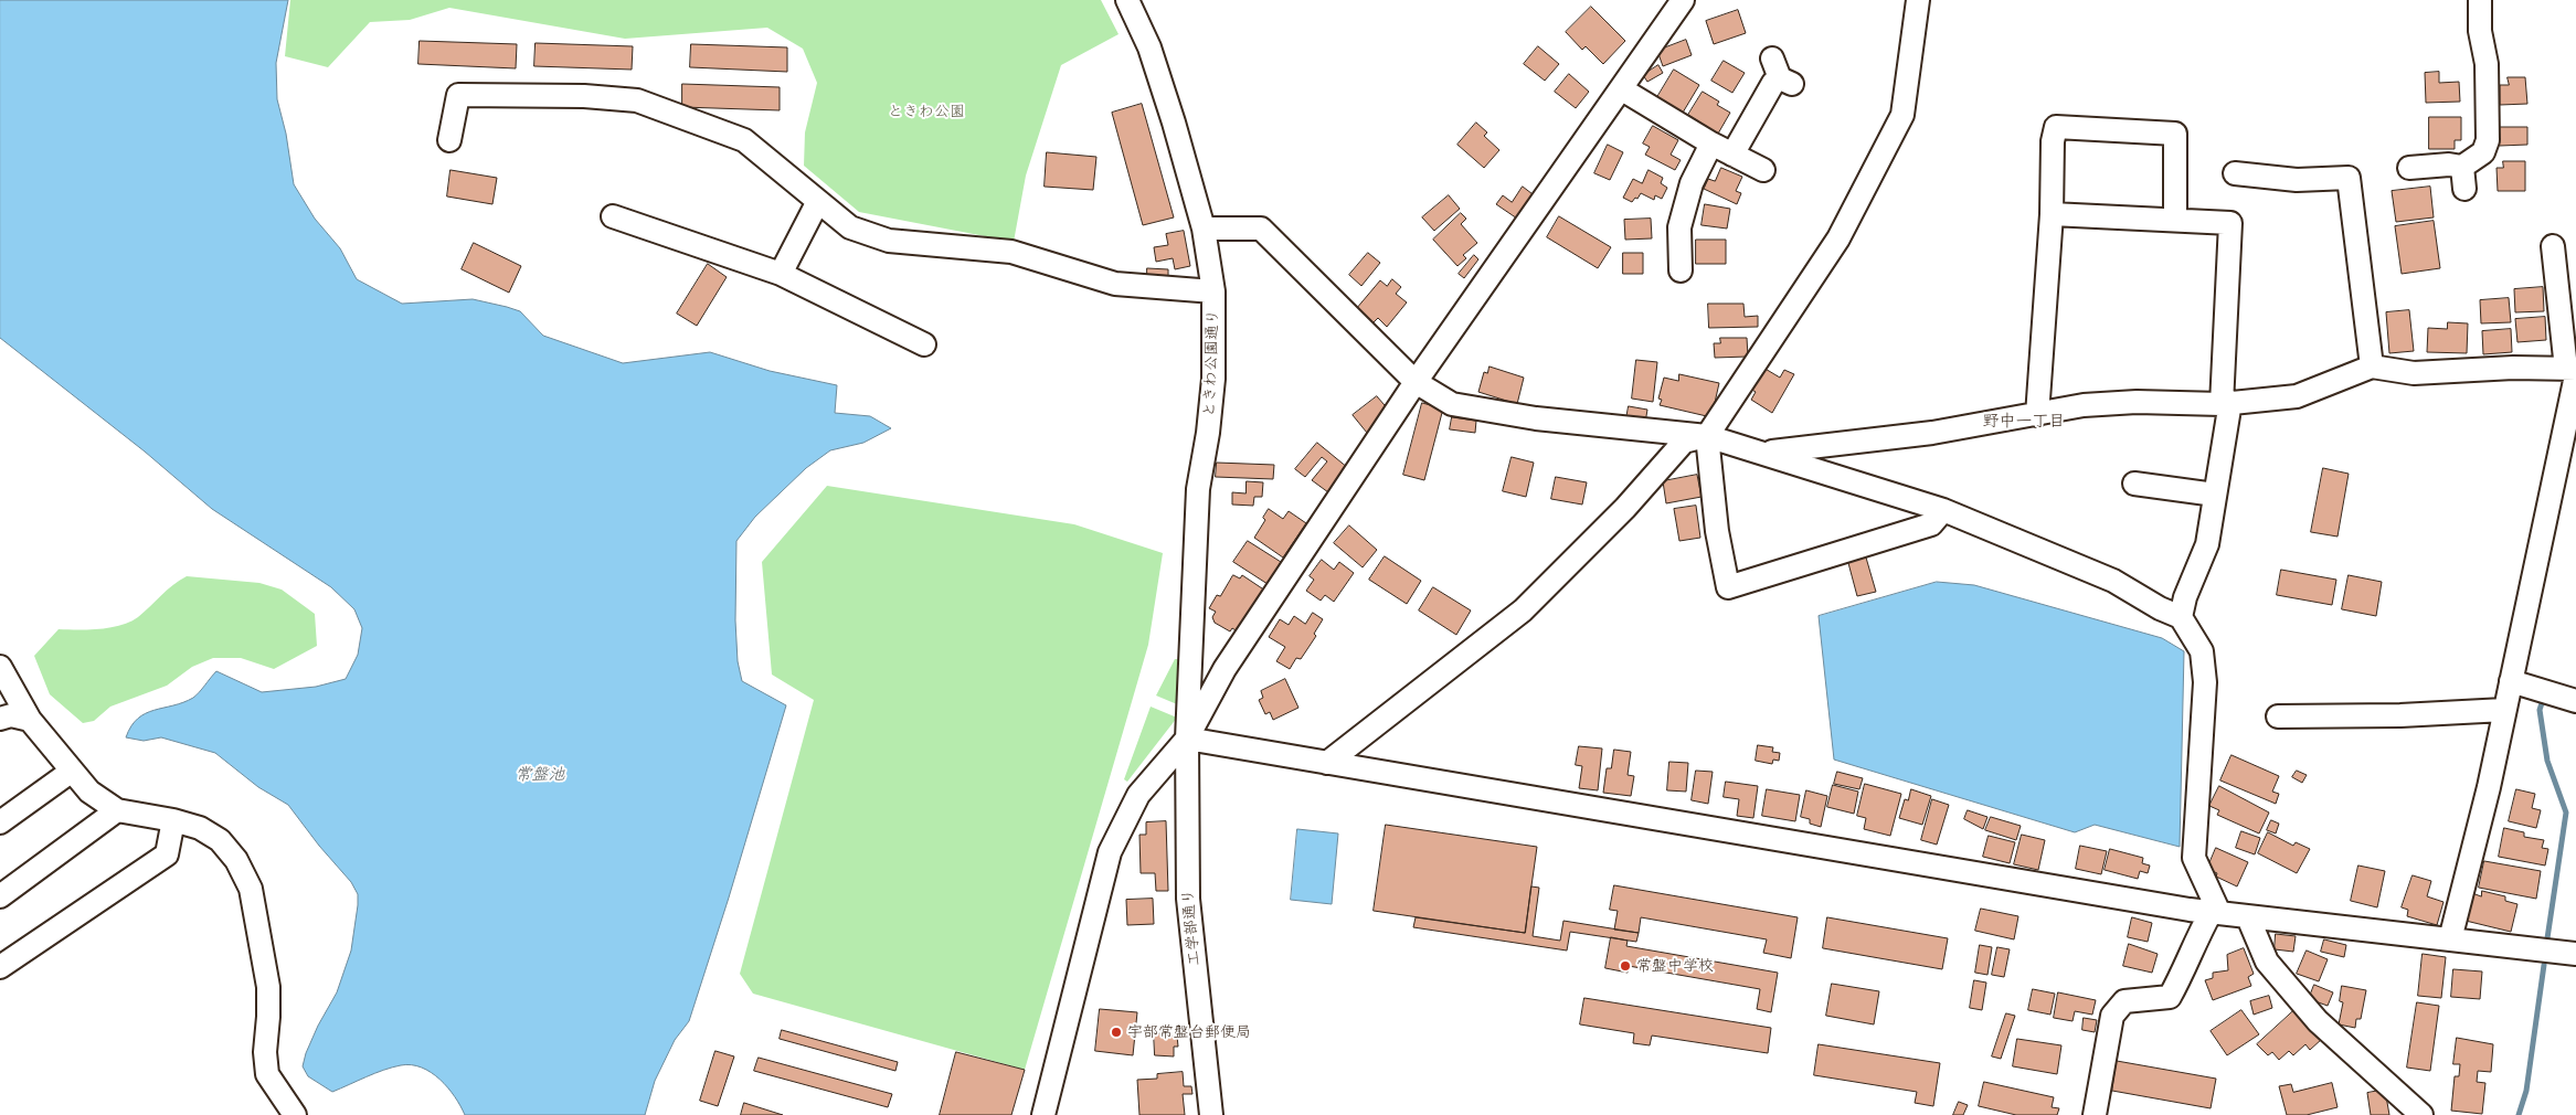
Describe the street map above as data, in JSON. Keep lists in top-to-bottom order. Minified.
{"streets":{"street":["ときわ公園通り","工学部通り"]},"crossings":[["ときわ公園通り","工学部通り"]],"districts":["野中一丁目"],"water":["常盤池"],"parks":["ときわ公園"],"places":["常盤中学校","宇部常盤台郵便局"]}
